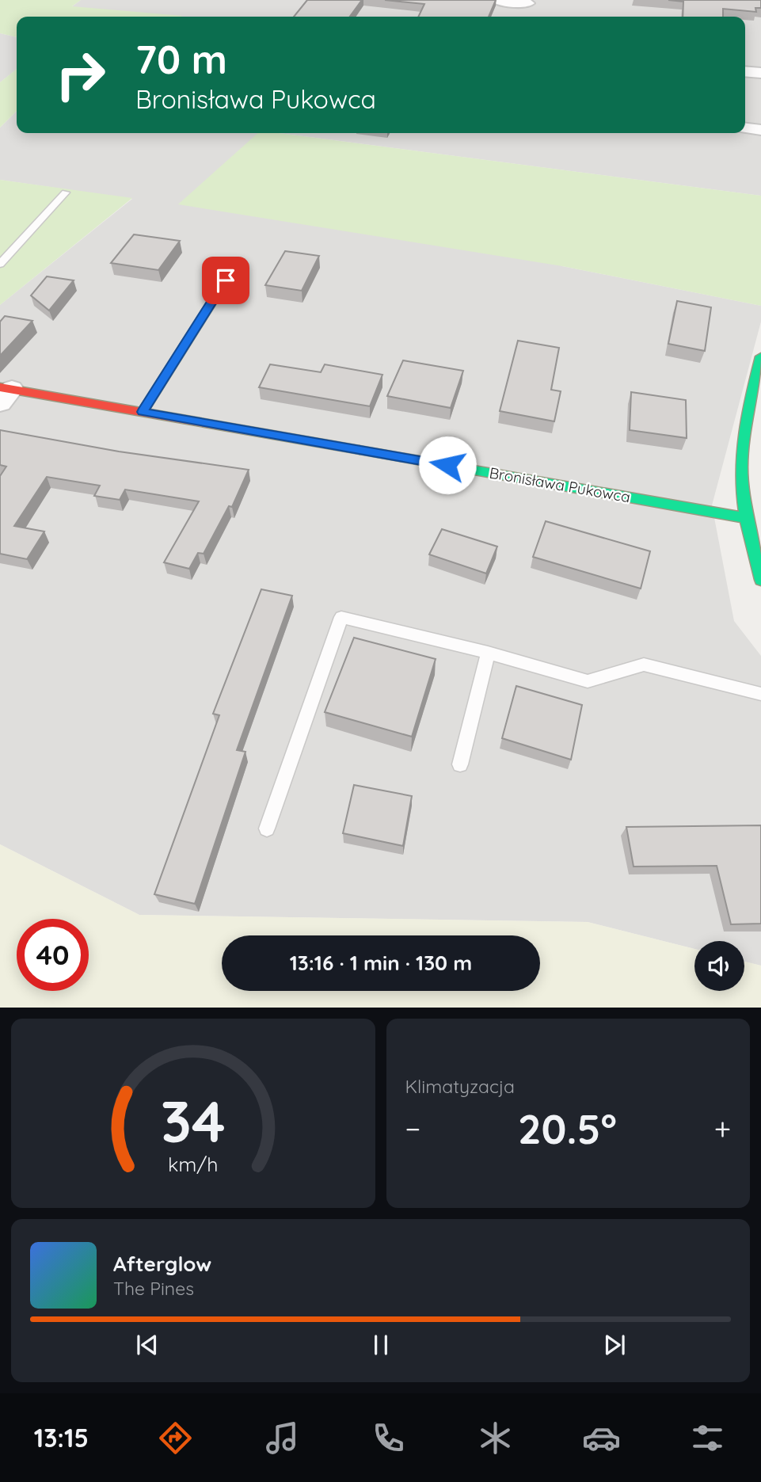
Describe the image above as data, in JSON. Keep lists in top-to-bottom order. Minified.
{"streets":{"street":["Bronisława Pukowca"]},"page":{"turn":["70 m","Bronisława Pukowca"],"limit":"40","trip":"13:16 · 1 min · 130 m","tile":"Klimatyzacja","heat":["−","20.5°","+"],"song":["Afterglow","The Pines"],"tabs":"13:15","gauge":["34","km/h"]}}
